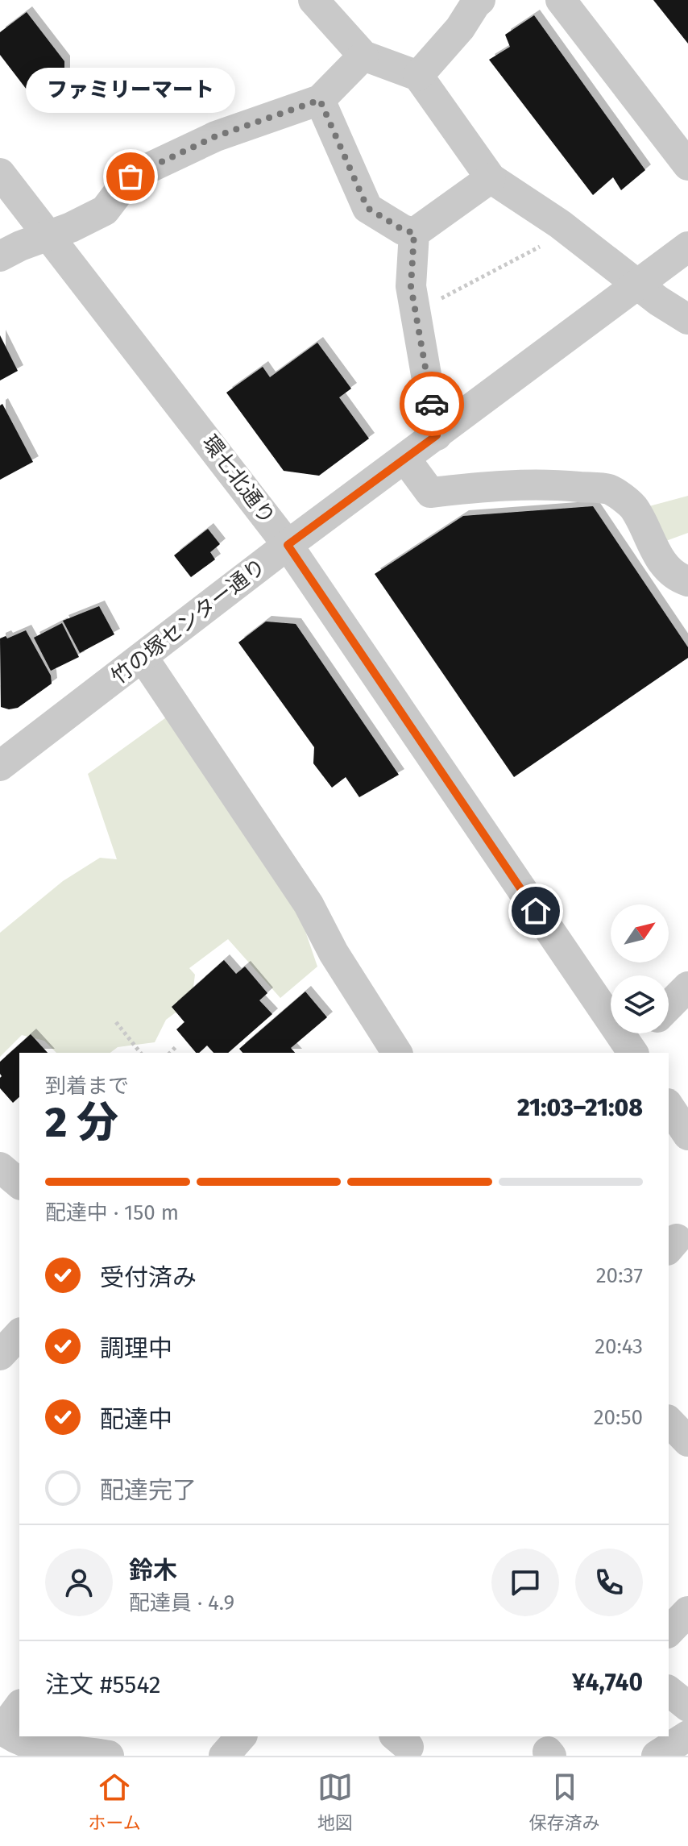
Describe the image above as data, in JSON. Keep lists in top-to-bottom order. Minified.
{"streets":{"street":["環七北通り","竹の塚センター通り"]},"crossings":[["環七北通り","竹の塚センター通り"]],"places":["ファミリーマート"],"north":"top right","page":{"bubble":"ファミリーマート","heading":["2 分","到着まで","21:03–21:08"],"panel":["鈴木","配達員 · 4.9","注文 #5542","¥4,740"],"bar":"配達中 · 150 m","list":[["受付済み","20:37"],["調理中","20:43"],["配達中","20:50"],"配達完了"],"tabs":["ホーム","地図","保存済み"]}}
